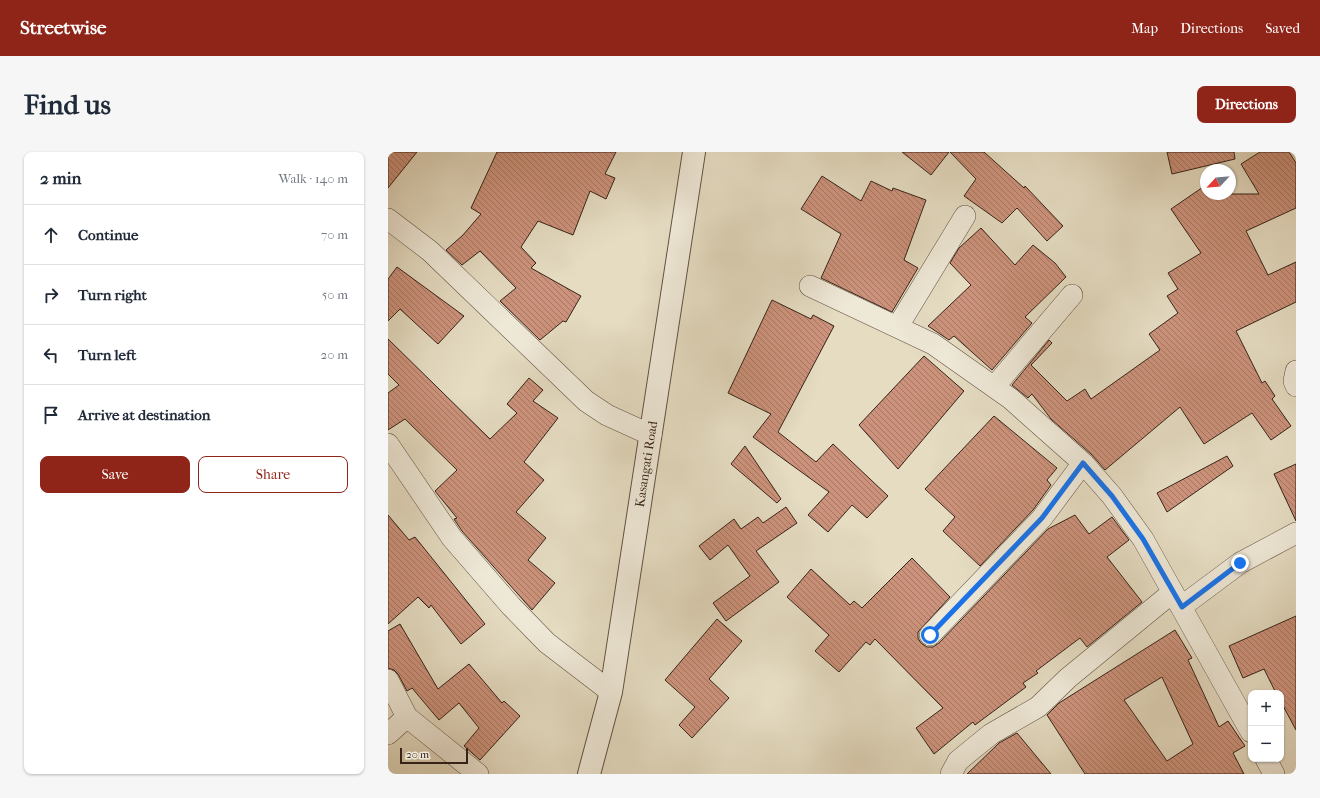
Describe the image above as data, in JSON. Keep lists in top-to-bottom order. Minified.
{"streets":{"street":["Kasangati Road"]},"scale_bar":"20 m","north":"bottom left","page":{"header":"Streetwise","nav":["Map","Directions","Saved"],"buttons":["Directions",["Save","Share"]],"title":"Find us","heading":["2 min","Walk · 140 m"],"list":[["Continue","70 m"],["Turn right","50 m"],["Turn left","20 m"],"Arrive at destination"],"map_buttons":["+","−"],"scale":"20 m"}}
